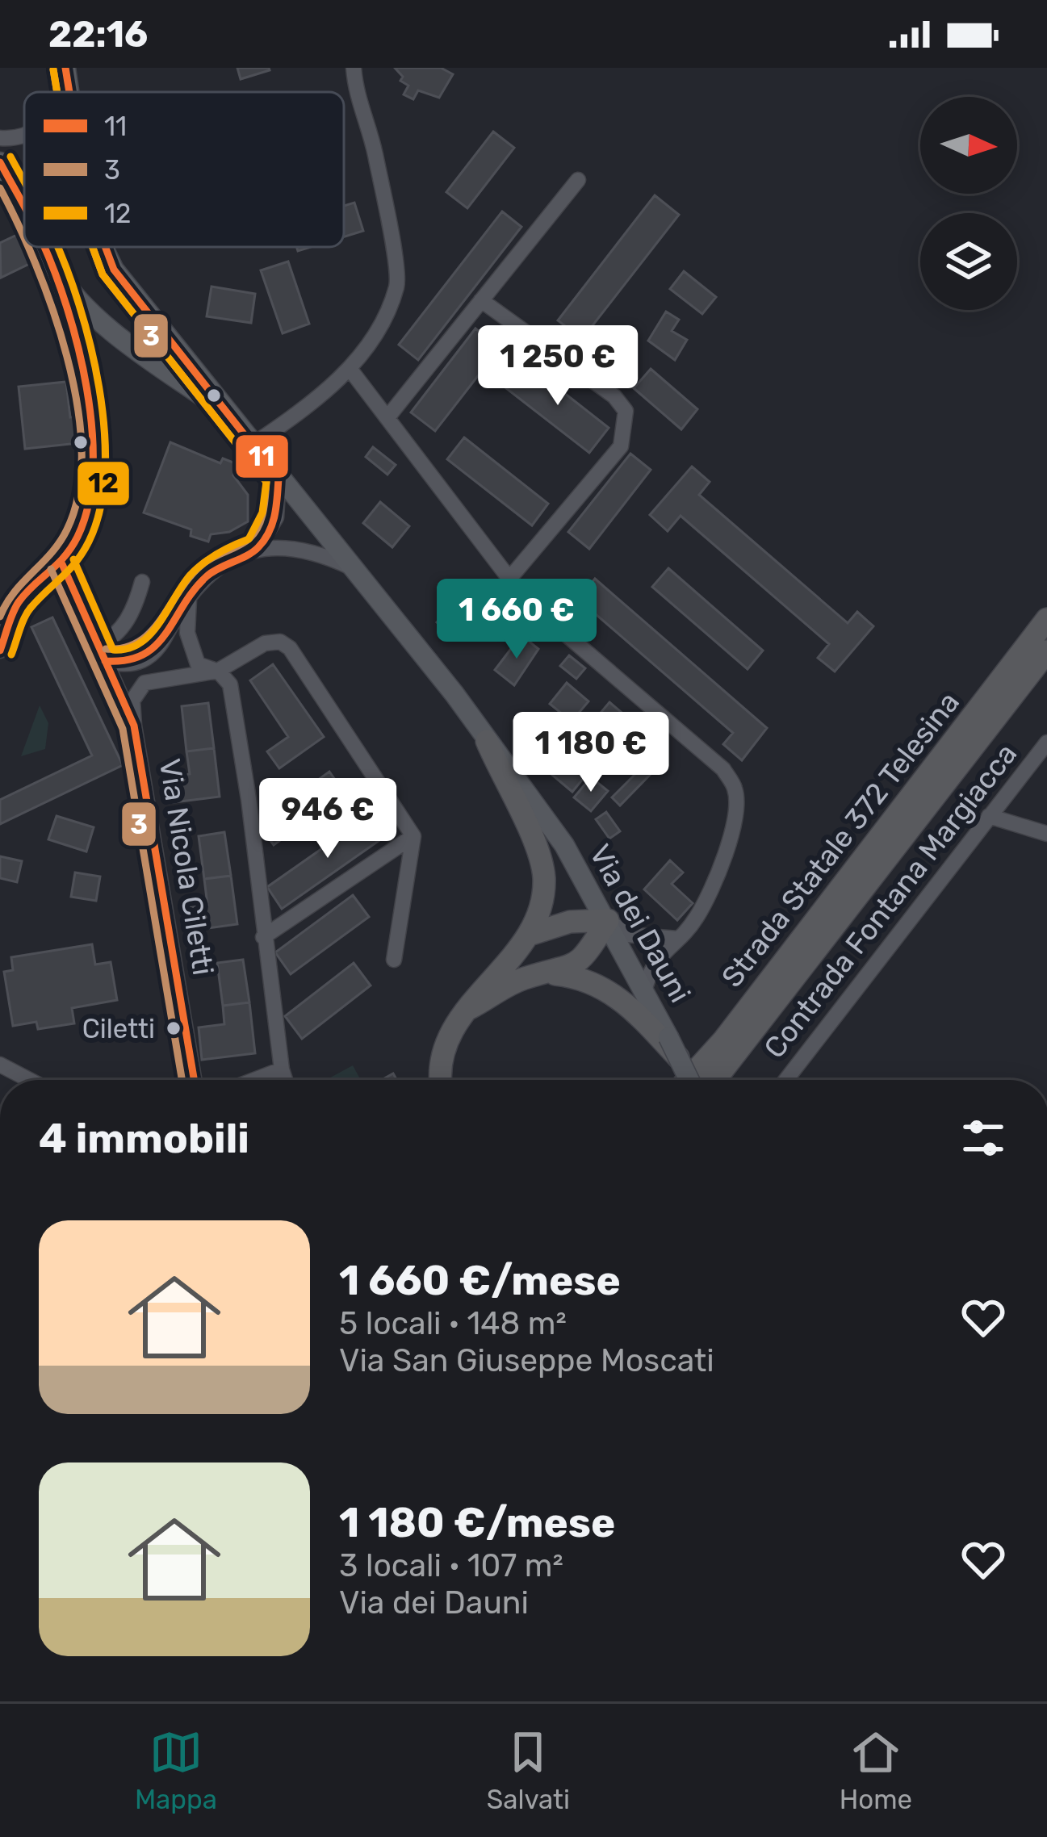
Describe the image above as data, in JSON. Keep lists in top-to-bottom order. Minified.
{"streets":{"highway":["Strada Statale 372 Telesina"],"main road":["Via dei Dauni"],"street":["Via Nicola Ciletti","Contrada Fontana Margiacca"]},"places":["Ciletti"],"lines":["transit line 11","transit line 3","transit line 12"],"legend":["11","3","12"],"north":"right","page":{"status":"22:16","price":["1 250 €","1 660 €","1 180 €","946 €"],"heading":"4 immobili","list":[{"name":"1 660 €/mese","note":"5 locali · 148 m² · Via San Giuseppe Moscati"},{"name":"1 180 €/mese","note":"3 locali · 107 m² · Via dei Dauni"}],"tabs":["Mappa","Salvati","Home"]}}
